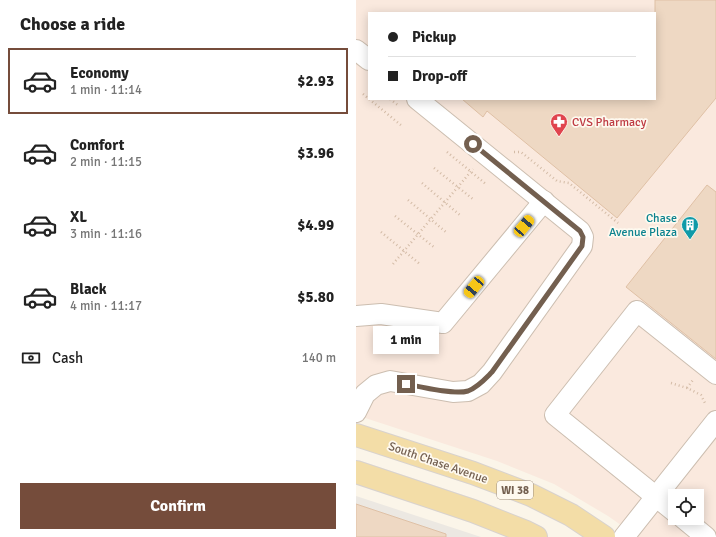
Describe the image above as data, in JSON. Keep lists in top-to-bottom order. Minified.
{"streets":{"main road":["South Chase Avenue","WI 38"]},"places":{"pharmacy":["CVS Pharmacy"],"building":["Chase Avenue Plaza"]},"page":{"heading":"Choose a ride","banner":["Pickup","Drop-off"],"list":[{"name":"Economy","note":"1 min · 11:14","value":"$2.93"},{"name":"Comfort","note":"2 min · 11:15","value":"$3.96"},{"name":"XL","note":"3 min · 11:16","value":"$4.99"},{"name":"Black","note":"4 min · 11:17","value":"$5.80"}],"bubble":"1 min","pay":["Cash","140 m"],"buttons":"Confirm"}}
